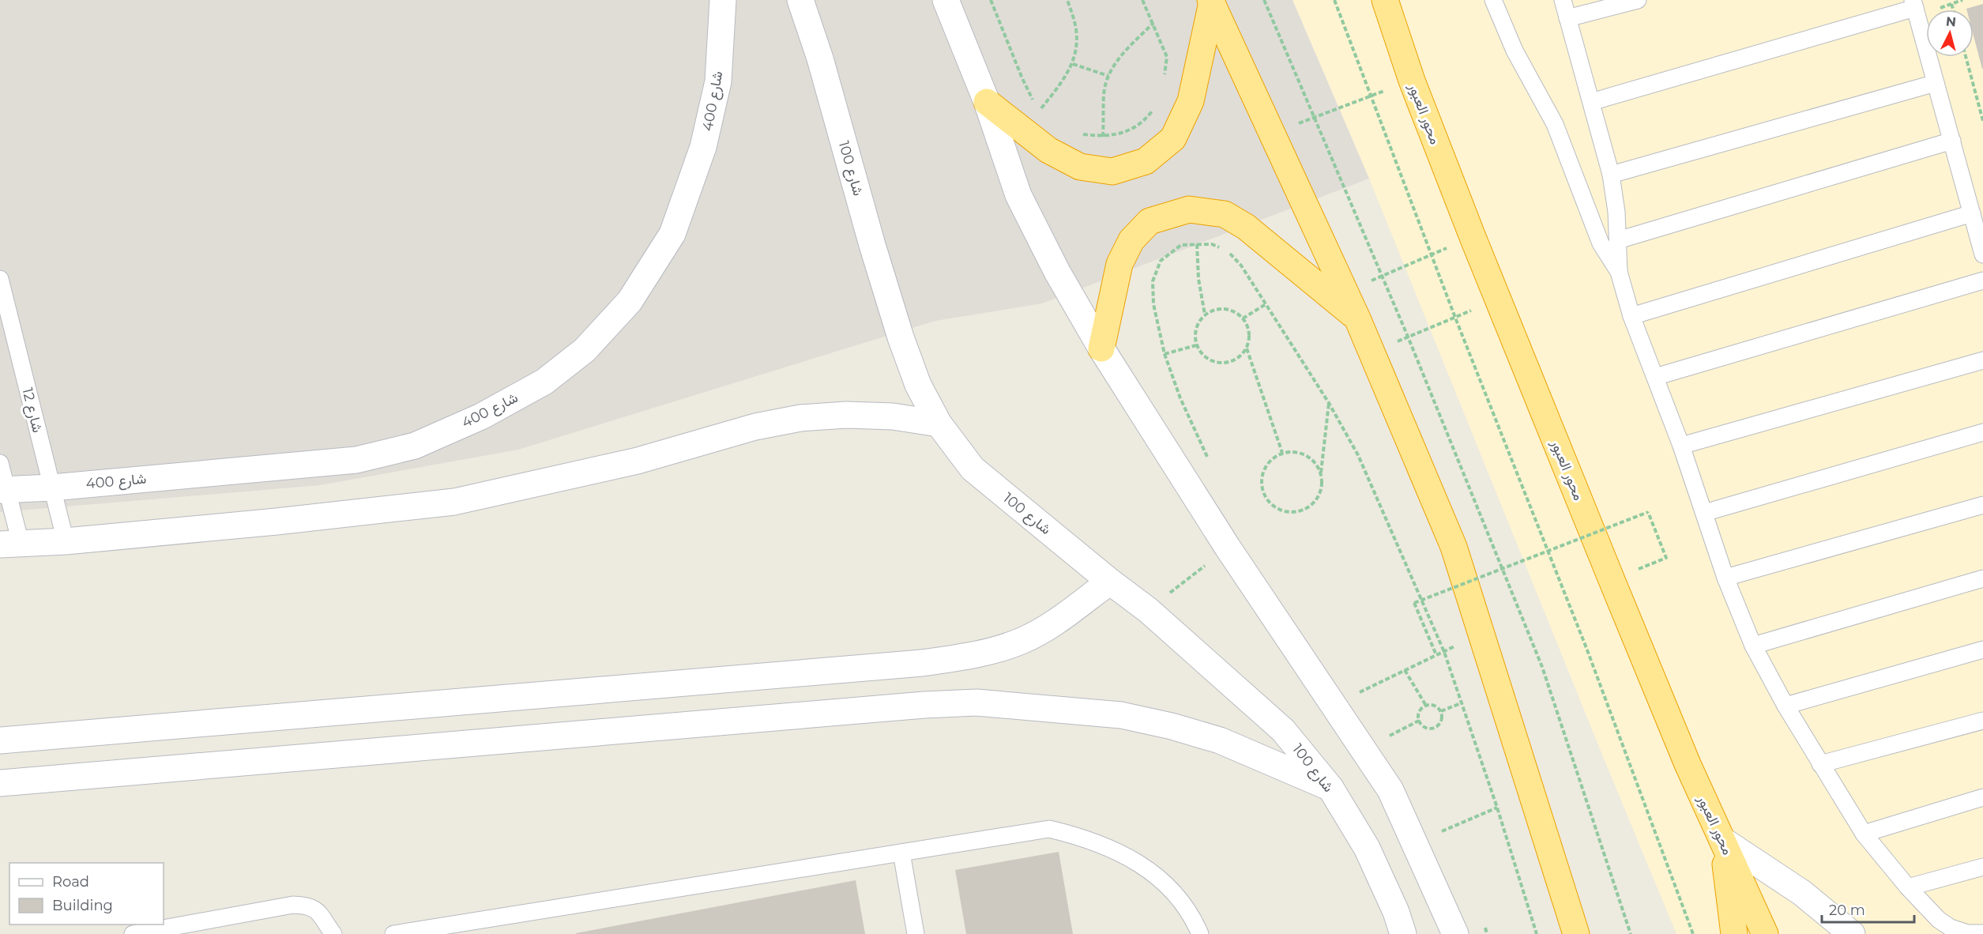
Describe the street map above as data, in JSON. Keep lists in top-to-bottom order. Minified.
{"streets":{"highway":["محور العبور"],"street":["شارع 400","شارع 100"],"lane":["شارع 12"]},"crossings":[["شارع 400","شارع 12"]],"legend":["Road","Building"],"scale_bar":"20 m","north":"top"}
